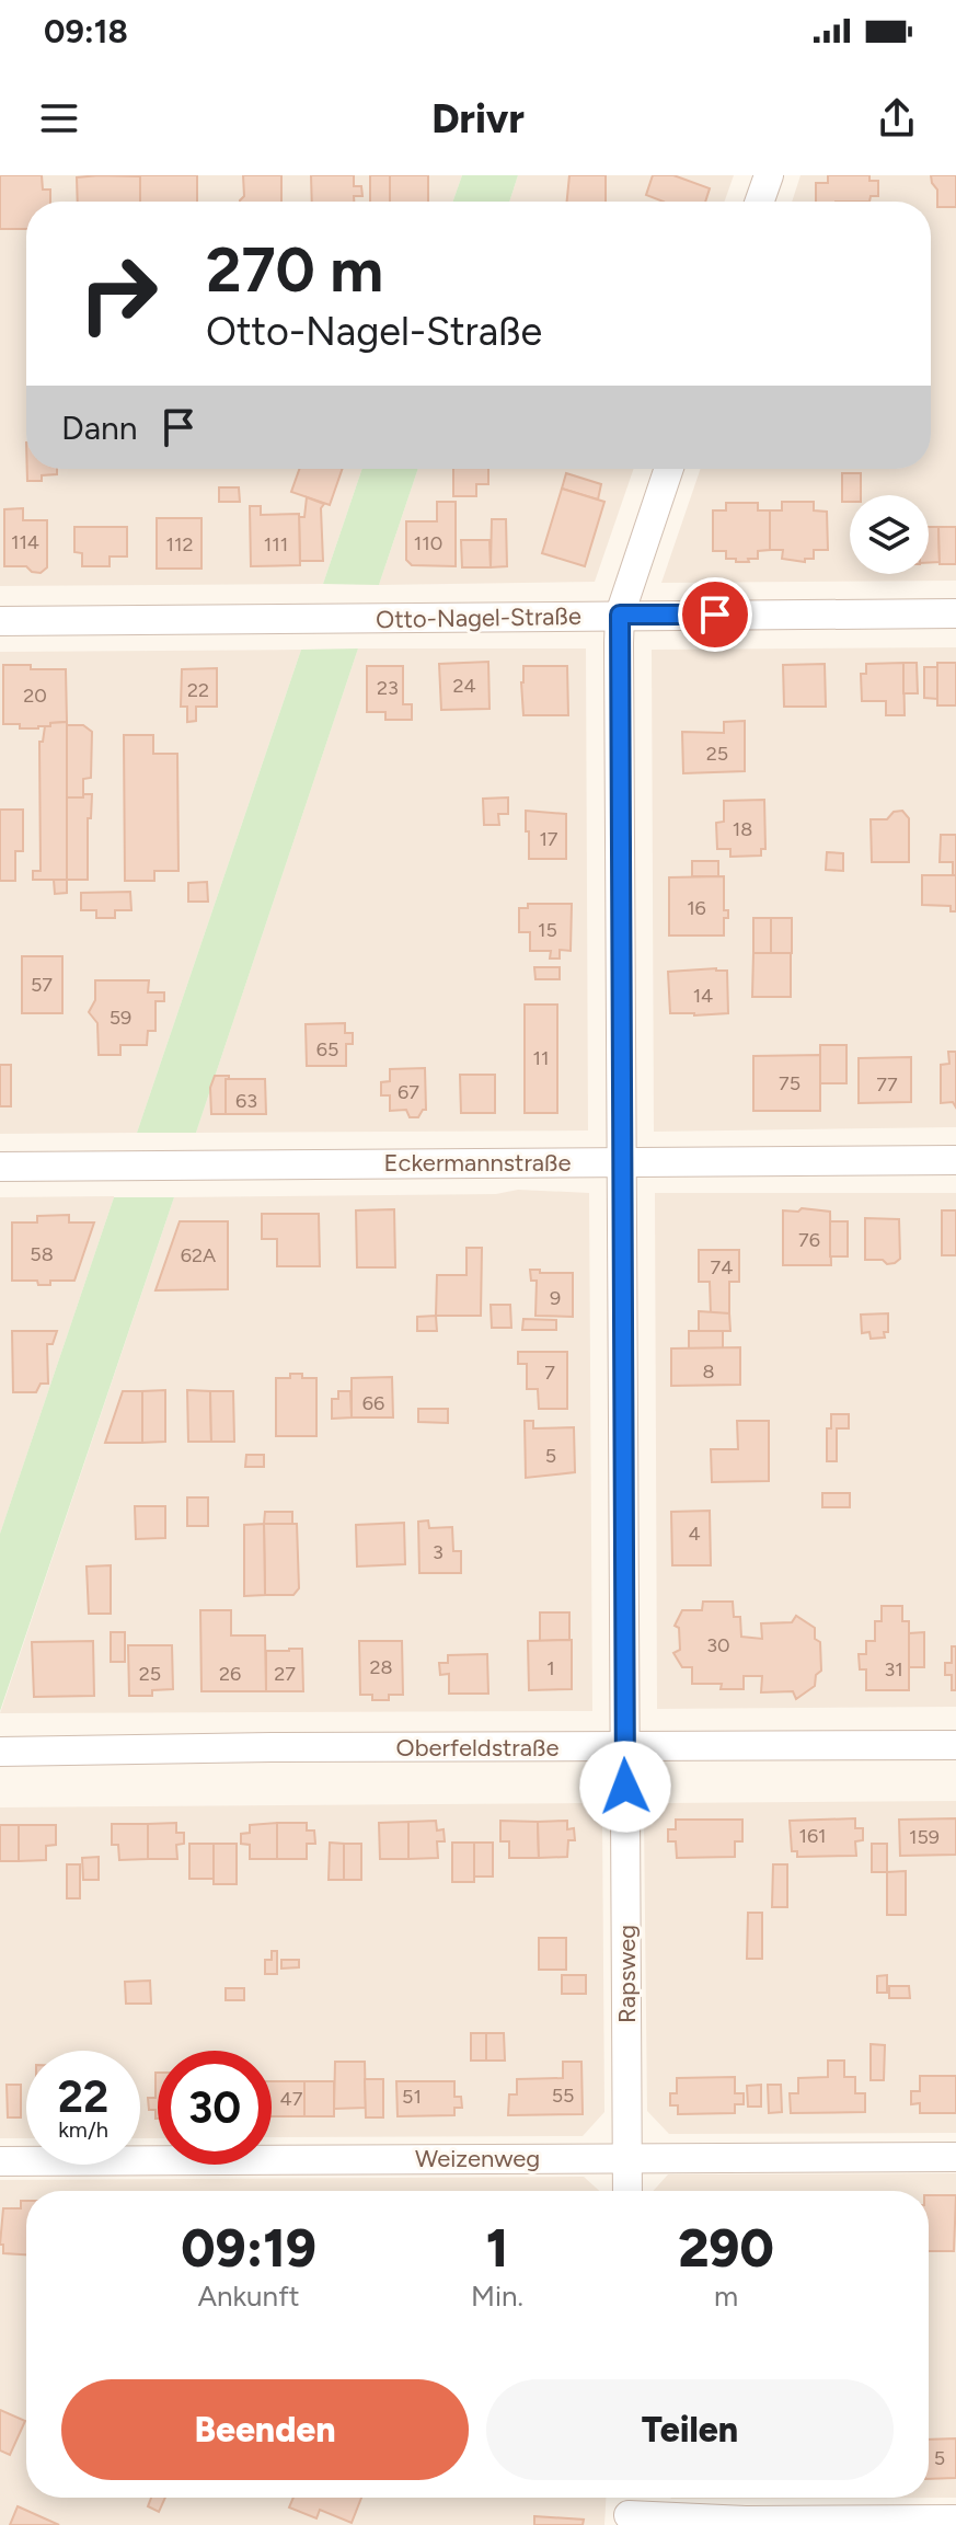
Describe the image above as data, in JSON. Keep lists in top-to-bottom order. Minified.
{"streets":{"street":["Otto-Nagel-Straße","Eckermannstraße","Oberfeldstraße","Rapsweg","Weizenweg"]},"crossings":[["Otto-Nagel-Straße","Rapsweg"],["Eckermannstraße","Rapsweg"],["Oberfeldstraße","Rapsweg"],["Rapsweg","Weizenweg"]],"house_numbers":["114","110","112","111","24","23","22","20","25","18","17","16","15","57","14","59","65","11","75","77","67","63","76","58","62A","74","9","8","7","66","5","4","3","30","28","1","31","25","26","27","161","159","55","51","47","5"],"page":{"status":"09:18","header":"Drivr","turn":["270 m","Otto-Nagel-Straße"],"then":"Dann","speed":"22 km/h","limit":"30","eta":["09:19","Ankunft","1","Min.","290","m"],"buttons":["Beenden","Teilen"]}}
